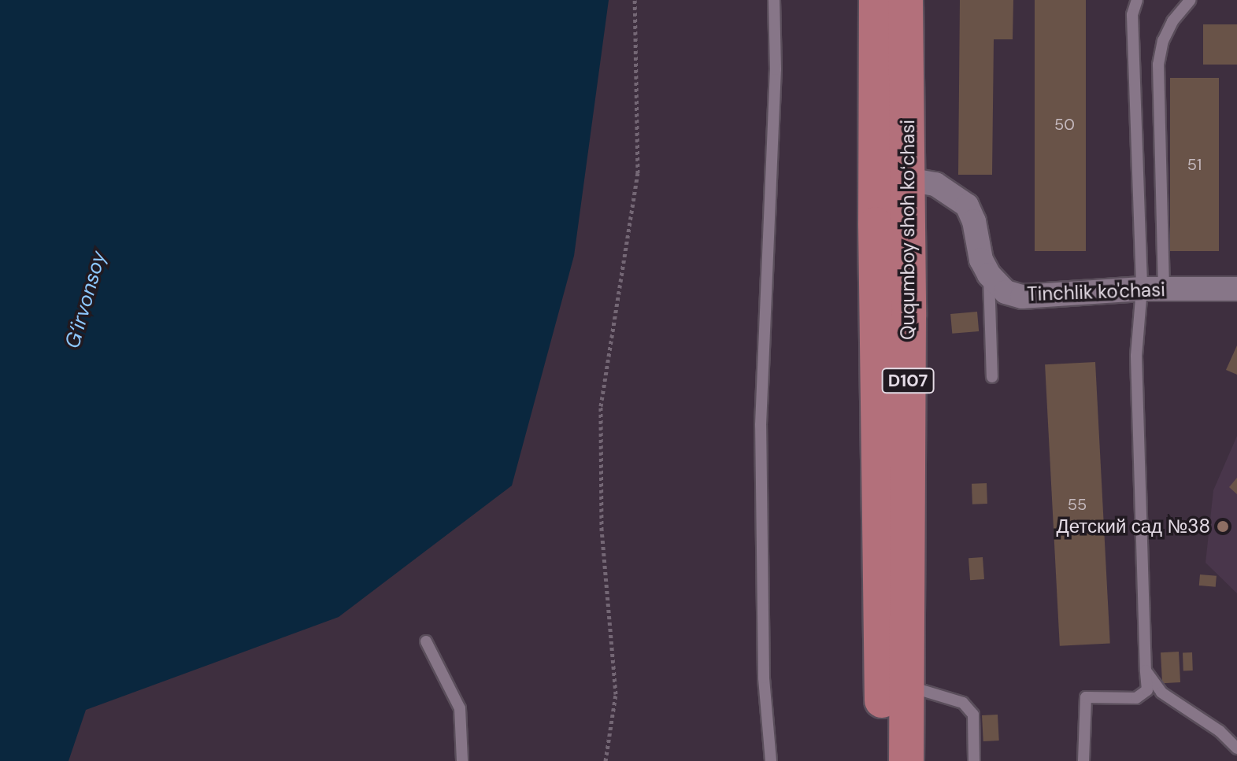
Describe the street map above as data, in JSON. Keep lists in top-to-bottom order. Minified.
{"streets":{"main road":["Ququmboy shoh koʻchasi","D107"],"street":["Tinchlik ko'chasi"]},"water":["G‘irvonsoy"],"places":["Детский сад №38"],"house_numbers":["50","51","55"]}
